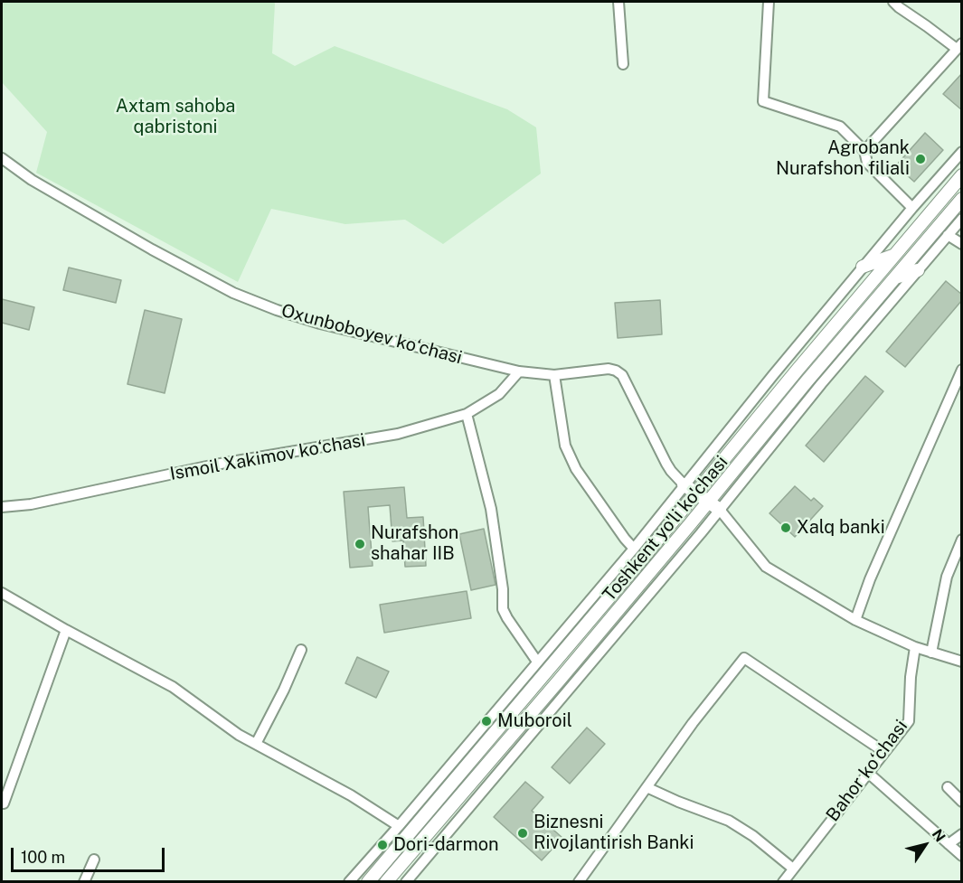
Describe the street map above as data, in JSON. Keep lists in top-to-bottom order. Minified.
{"streets":{"main road":["Oxunboboyev ko‘chasi","Toshkent yo'li ko'chasi"],"street":["Ismoil Xakimov ko‘chasi","Bahor ko‘chasi"]},"crossings":[["Oxunboboyev ko‘chasi","Ismoil Xakimov ko‘chasi"],["Oxunboboyev ko‘chasi","Toshkent yo'li ko'chasi"]],"parks":["Axtam sahoba qabristoni"],"places":["Agrobank Nurafshon filiali","Xalq banki","Nurafshon shahar IIB","Muboroil","Biznesni Rivojlantirish Banki","Dori-darmon"],"scale_bar":"100 m","north":"top right"}
